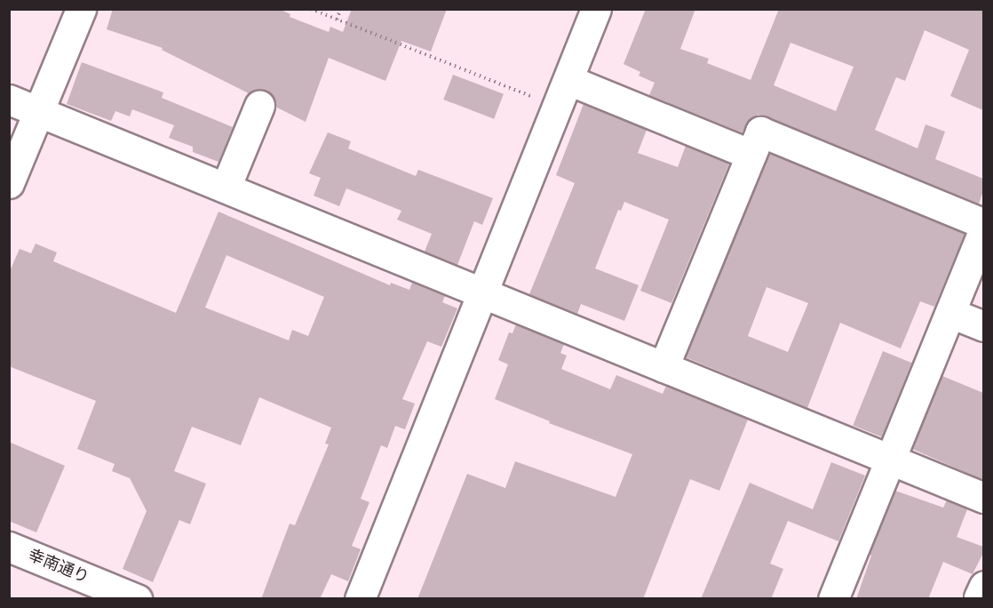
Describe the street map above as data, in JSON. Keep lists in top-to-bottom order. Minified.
{"streets":{"street":["幸南通り"]}}
